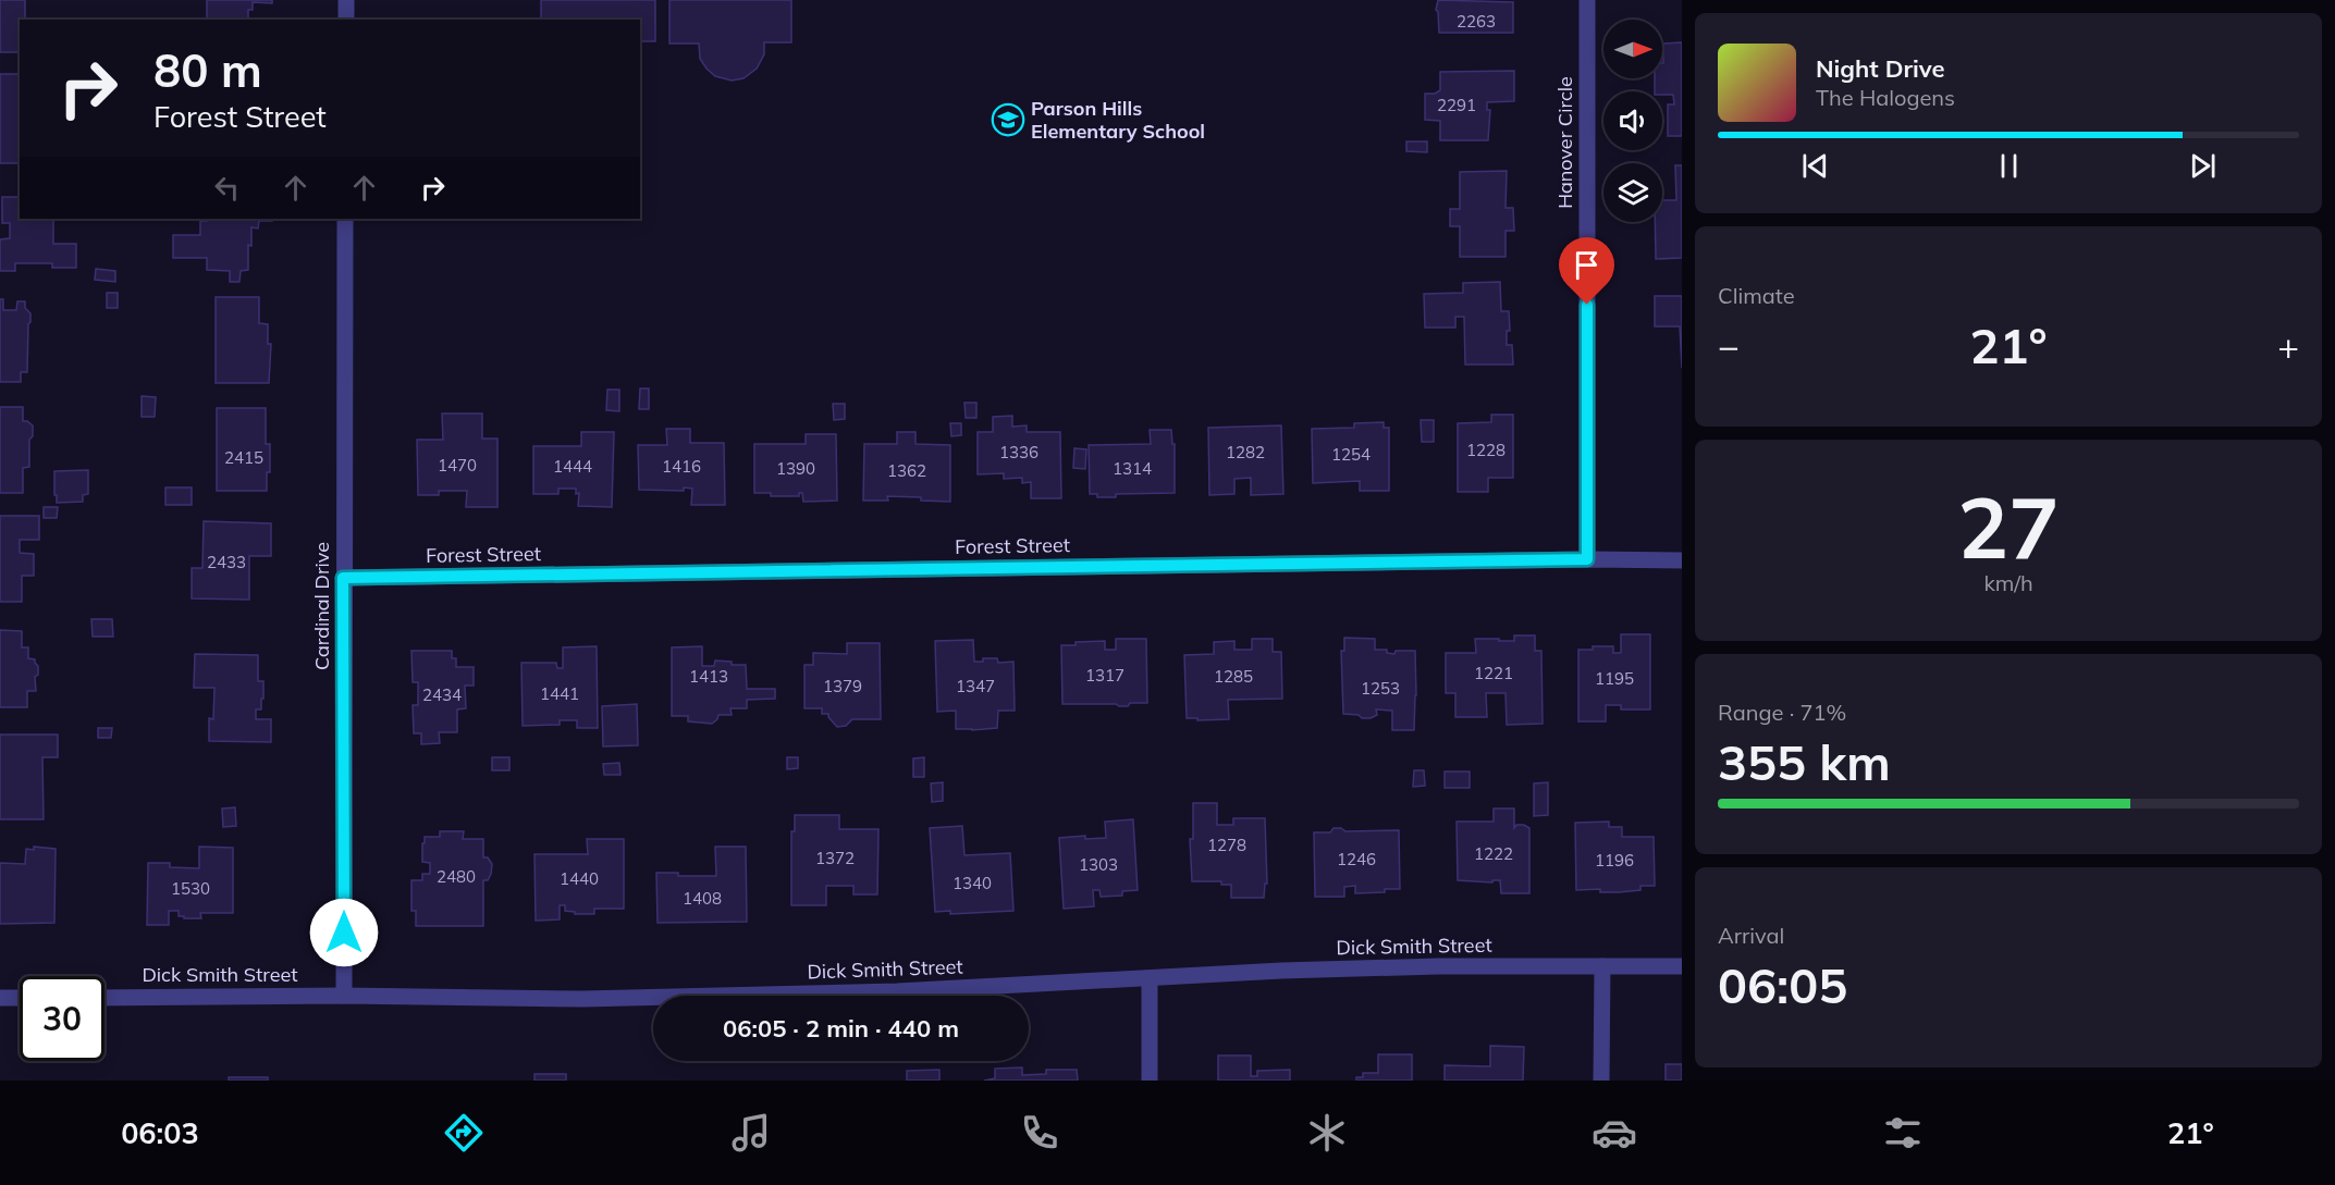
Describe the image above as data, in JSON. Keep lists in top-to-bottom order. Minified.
{"streets":{"street":["Hanover Circle","Forest Street","Cardinal Drive","Dick Smith Street"]},"crossings":[["Hanover Circle","Forest Street"],["Forest Street","Cardinal Drive"],["Cardinal Drive","Dick Smith Street"]],"places":{"school or university":["Parson Hills Elementary School"]},"house_numbers":["2263","2291","1228","1336","1282","1254","2415","1470","1444","1416","1390","1314","1362","2433","1221","1317","1413","1285","1195","1379","1347","1253","1441","2434","1278","1222","1372","1246","1196","1303","2480","1440","1340","1530","1408"],"north":"right","page":{"turn":["80 m","Forest Street"],"song":["Night Drive","The Halogens"],"tile":["Climate",["27","km/h"],["Range · 71%","355 km"],["Arrival","06:05"]],"heat":["−","21°","+"],"limit":"30","trip":"06:05 · 2 min · 440 m","tabs":["06:03","21°"]}}
